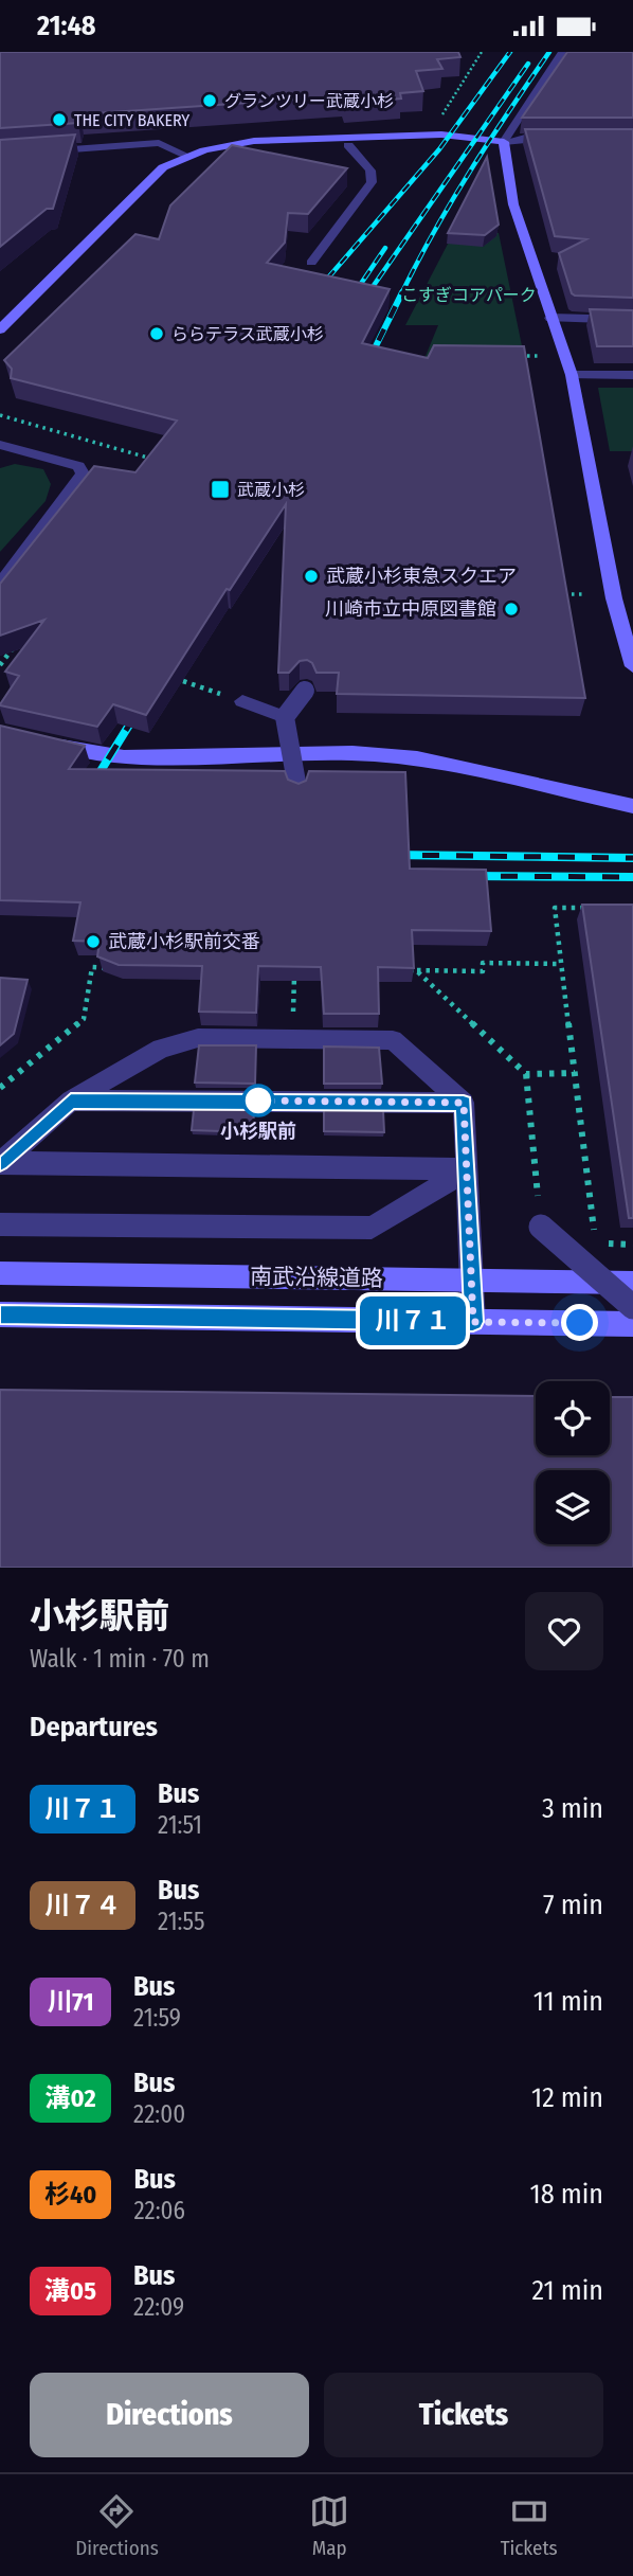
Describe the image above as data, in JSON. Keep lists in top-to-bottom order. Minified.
{"streets":{"street":["南武沿線道路"]},"parks":["こすぎコアパーク"],"places":{"other":["グランツリー武蔵小杉","THE CITY BAKERY","ららテラス武蔵小杉","武蔵小杉東急スクエア","川崎市立中原図書館","武蔵小杉駅前交番","小杉駅前"],"transit":["武蔵小杉"]},"lines":["bus line 川７１"],"page":{"status":"21:48","on_map":"川７１","heading":[["小杉駅前","Walk · 1 min · 70 m"],"Departures"],"list":[{"mark":"川７１","name":"Bus","note":"21:51","value":"3 min"},{"mark":"川７４","name":"Bus","note":"21:55","value":"7 min"},{"mark":"川71","name":"Bus","note":"21:59","value":"11 min"},{"mark":"溝02","name":"Bus","note":"22:00","value":"12 min"},{"mark":"杉40","name":"Bus","note":"22:06","value":"18 min"},{"mark":"溝05","name":"Bus","note":"22:09","value":"21 min"}],"buttons":["Directions","Tickets"],"tabs":["Directions","Map","Tickets"]}}
